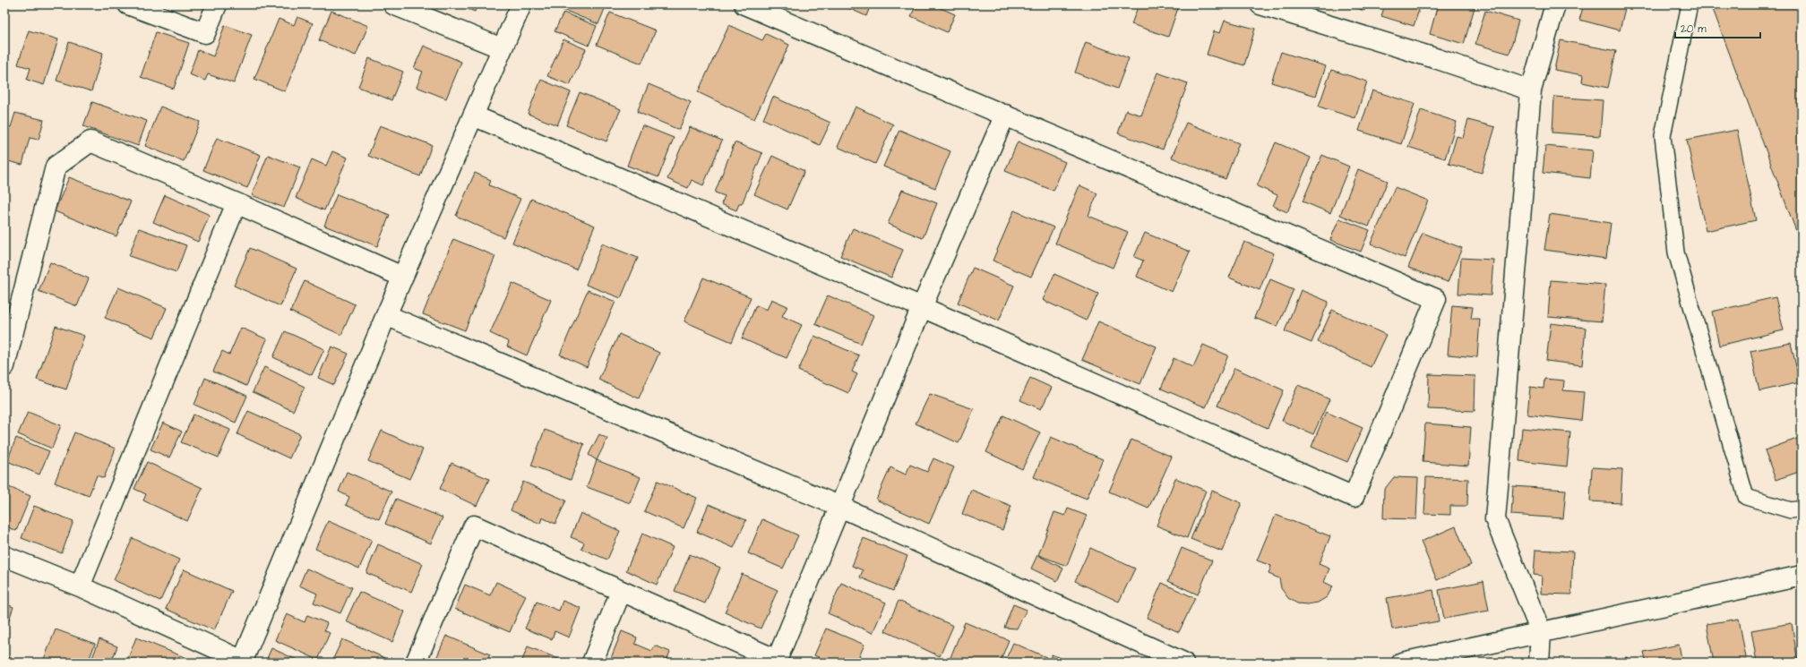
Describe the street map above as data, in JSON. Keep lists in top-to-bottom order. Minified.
{"scale_bar":"20 m"}
